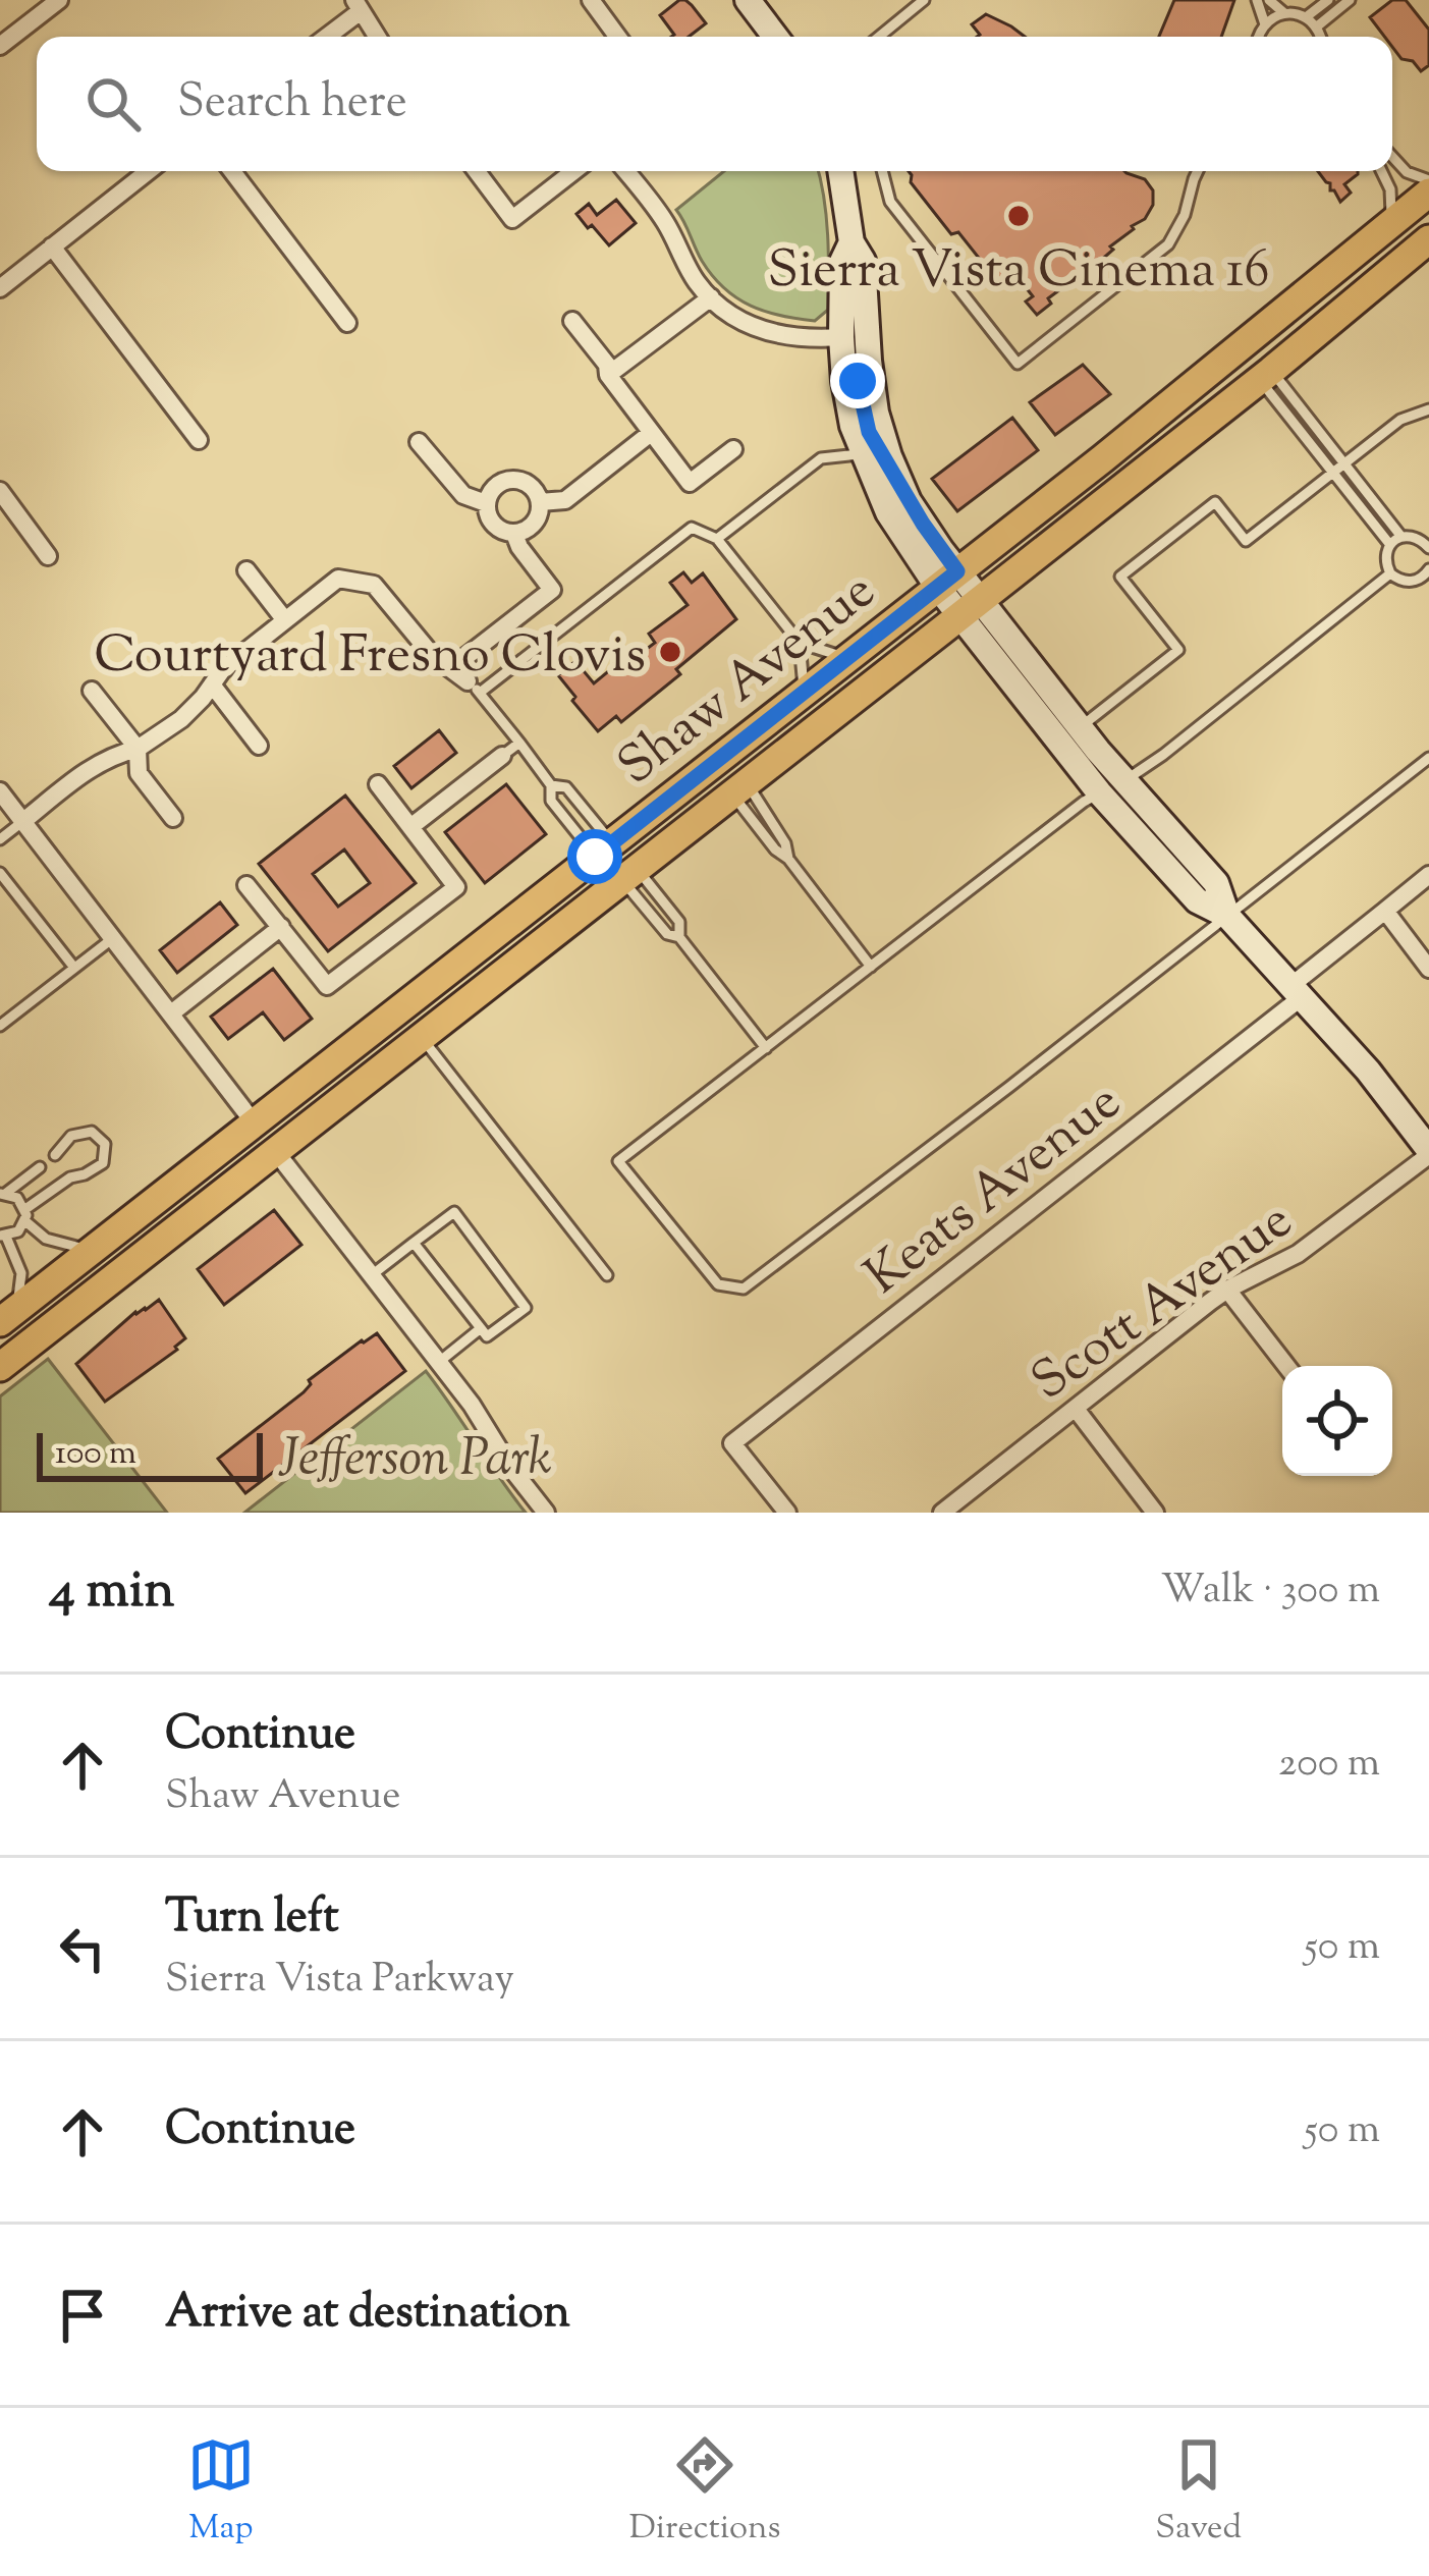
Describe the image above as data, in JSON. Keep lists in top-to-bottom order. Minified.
{"streets":{"main road":["Shaw Avenue"],"street":["Keats Avenue","Scott Avenue"]},"parks":["Jefferson Park"],"places":["Sierra Vista Cinema 16","Courtyard Fresno Clovis"],"scale_bar":"100 m","page":{"search":"Search here","scale":"100 m","heading":["4 min","Walk · 300 m"],"list":[["Continue","Shaw Avenue","200 m"],["Turn left","Sierra Vista Parkway","50 m"],["Continue","50 m"],"Arrive at destination"],"nav":["Map","Directions","Saved"]}}
